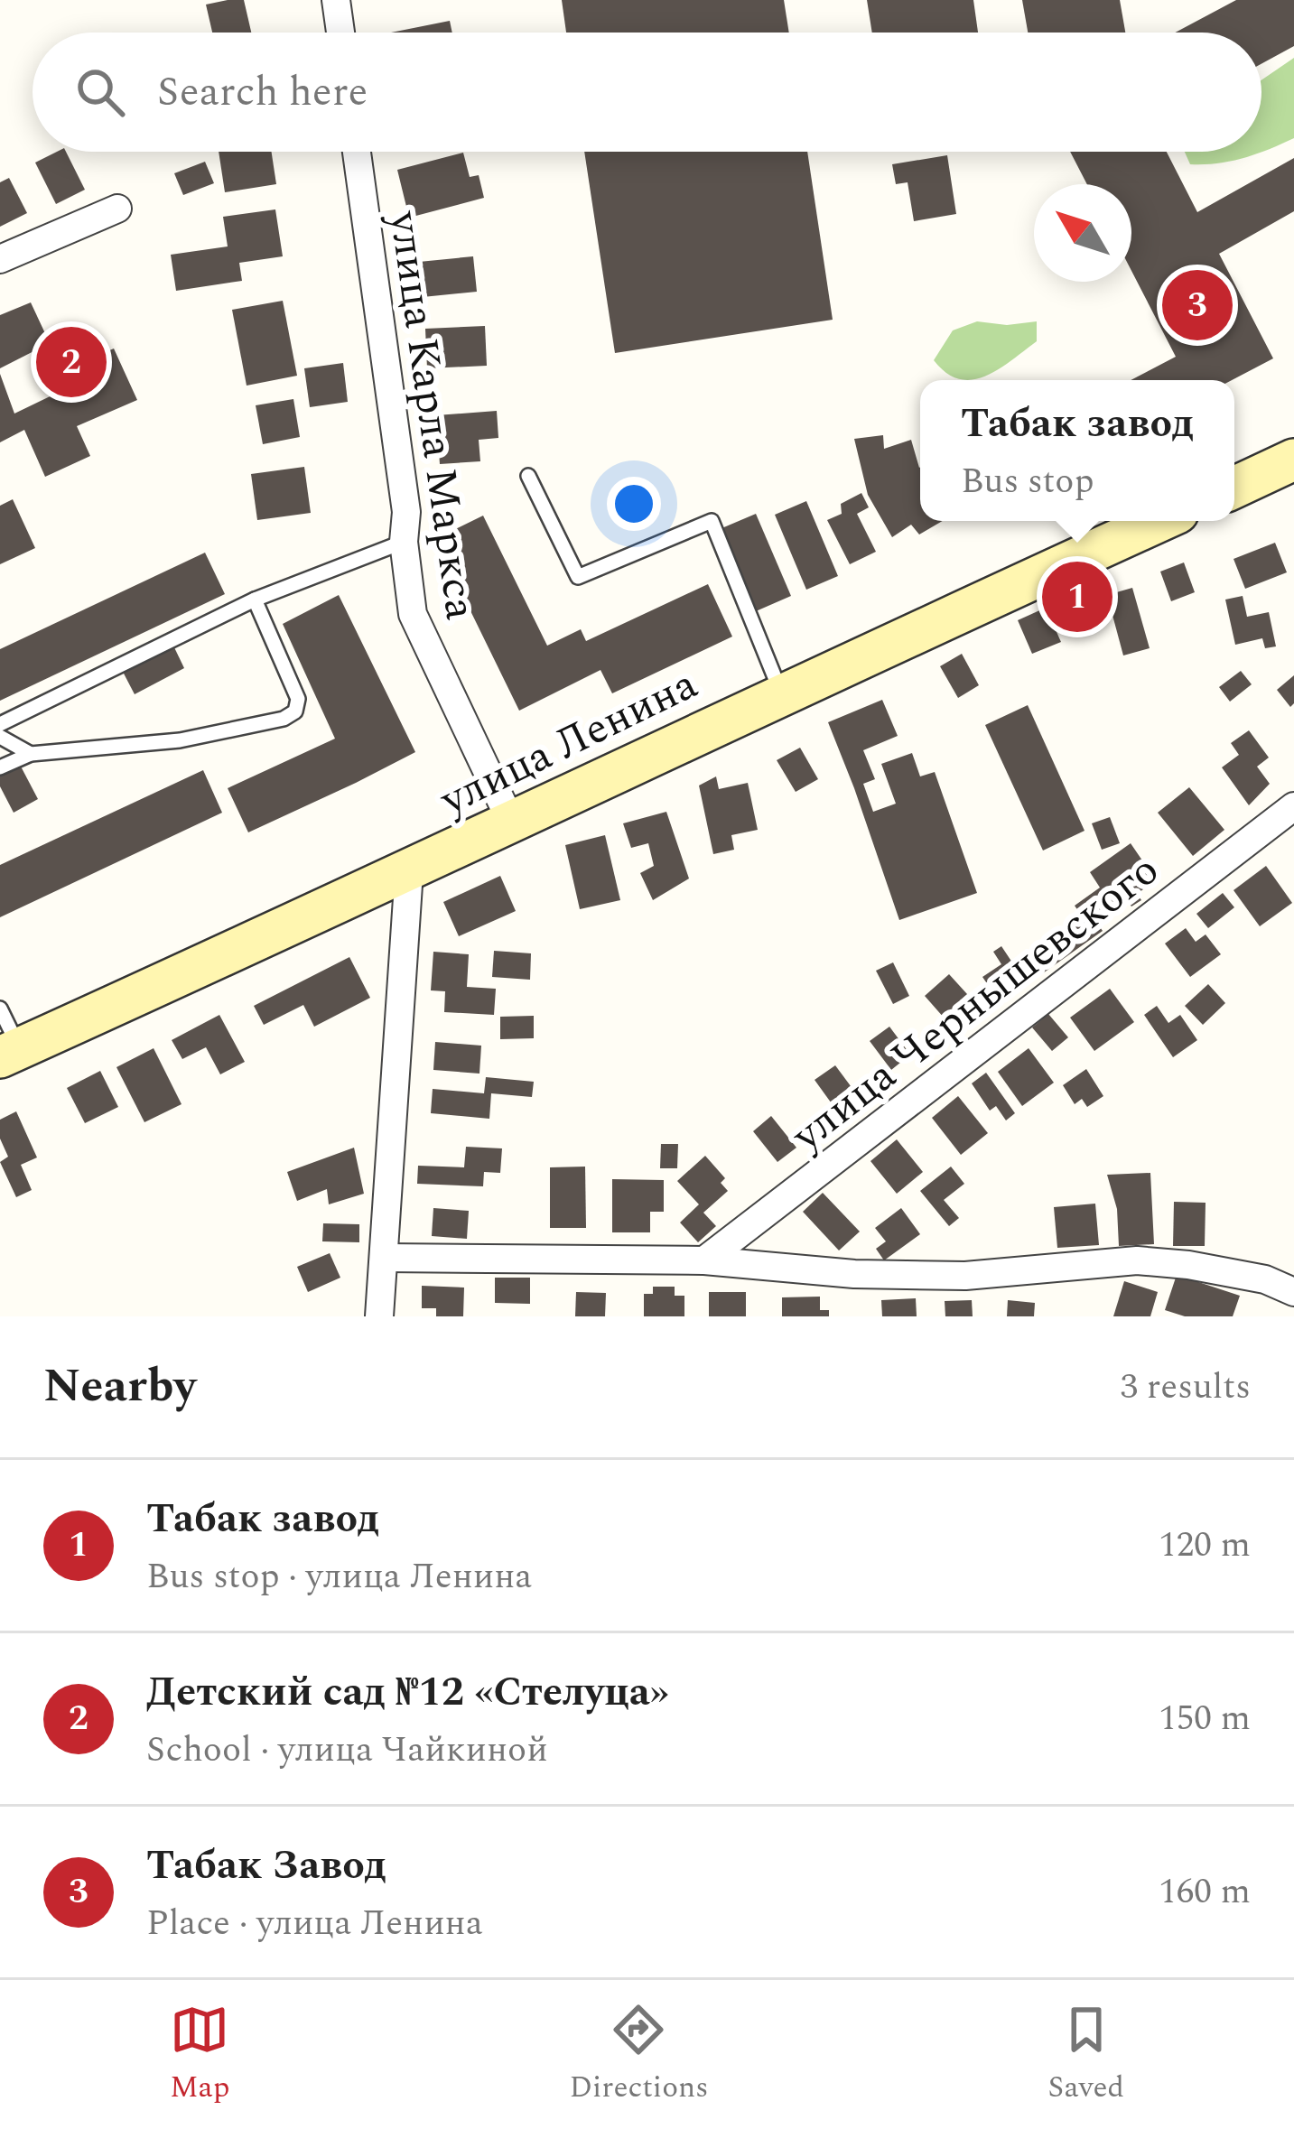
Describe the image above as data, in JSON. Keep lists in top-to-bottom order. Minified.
{"streets":{"street":["улица Карла Маркса","улица Ленина","улица Чернышевского"]},"crossings":[["улица Карла Маркса","улица Ленина"]],"north":"top left","page":{"search":"Search here","pins":["3","2","1"],"popup":["Табак завод","Bus stop"],"heading":["Nearby","3 results"],"list":[{"mark":"1","name":"Табак завод","note":"Bus stop · улица Ленина","value":"120 m"},{"mark":"2","name":"Детский сад №12 «Стелуца»","note":"School · улица Чайкиной","value":"150 m"},{"mark":"3","name":"Табак Завод","note":"Place · улица Ленина","value":"160 m"}],"nav":["Map","Directions","Saved"]}}
